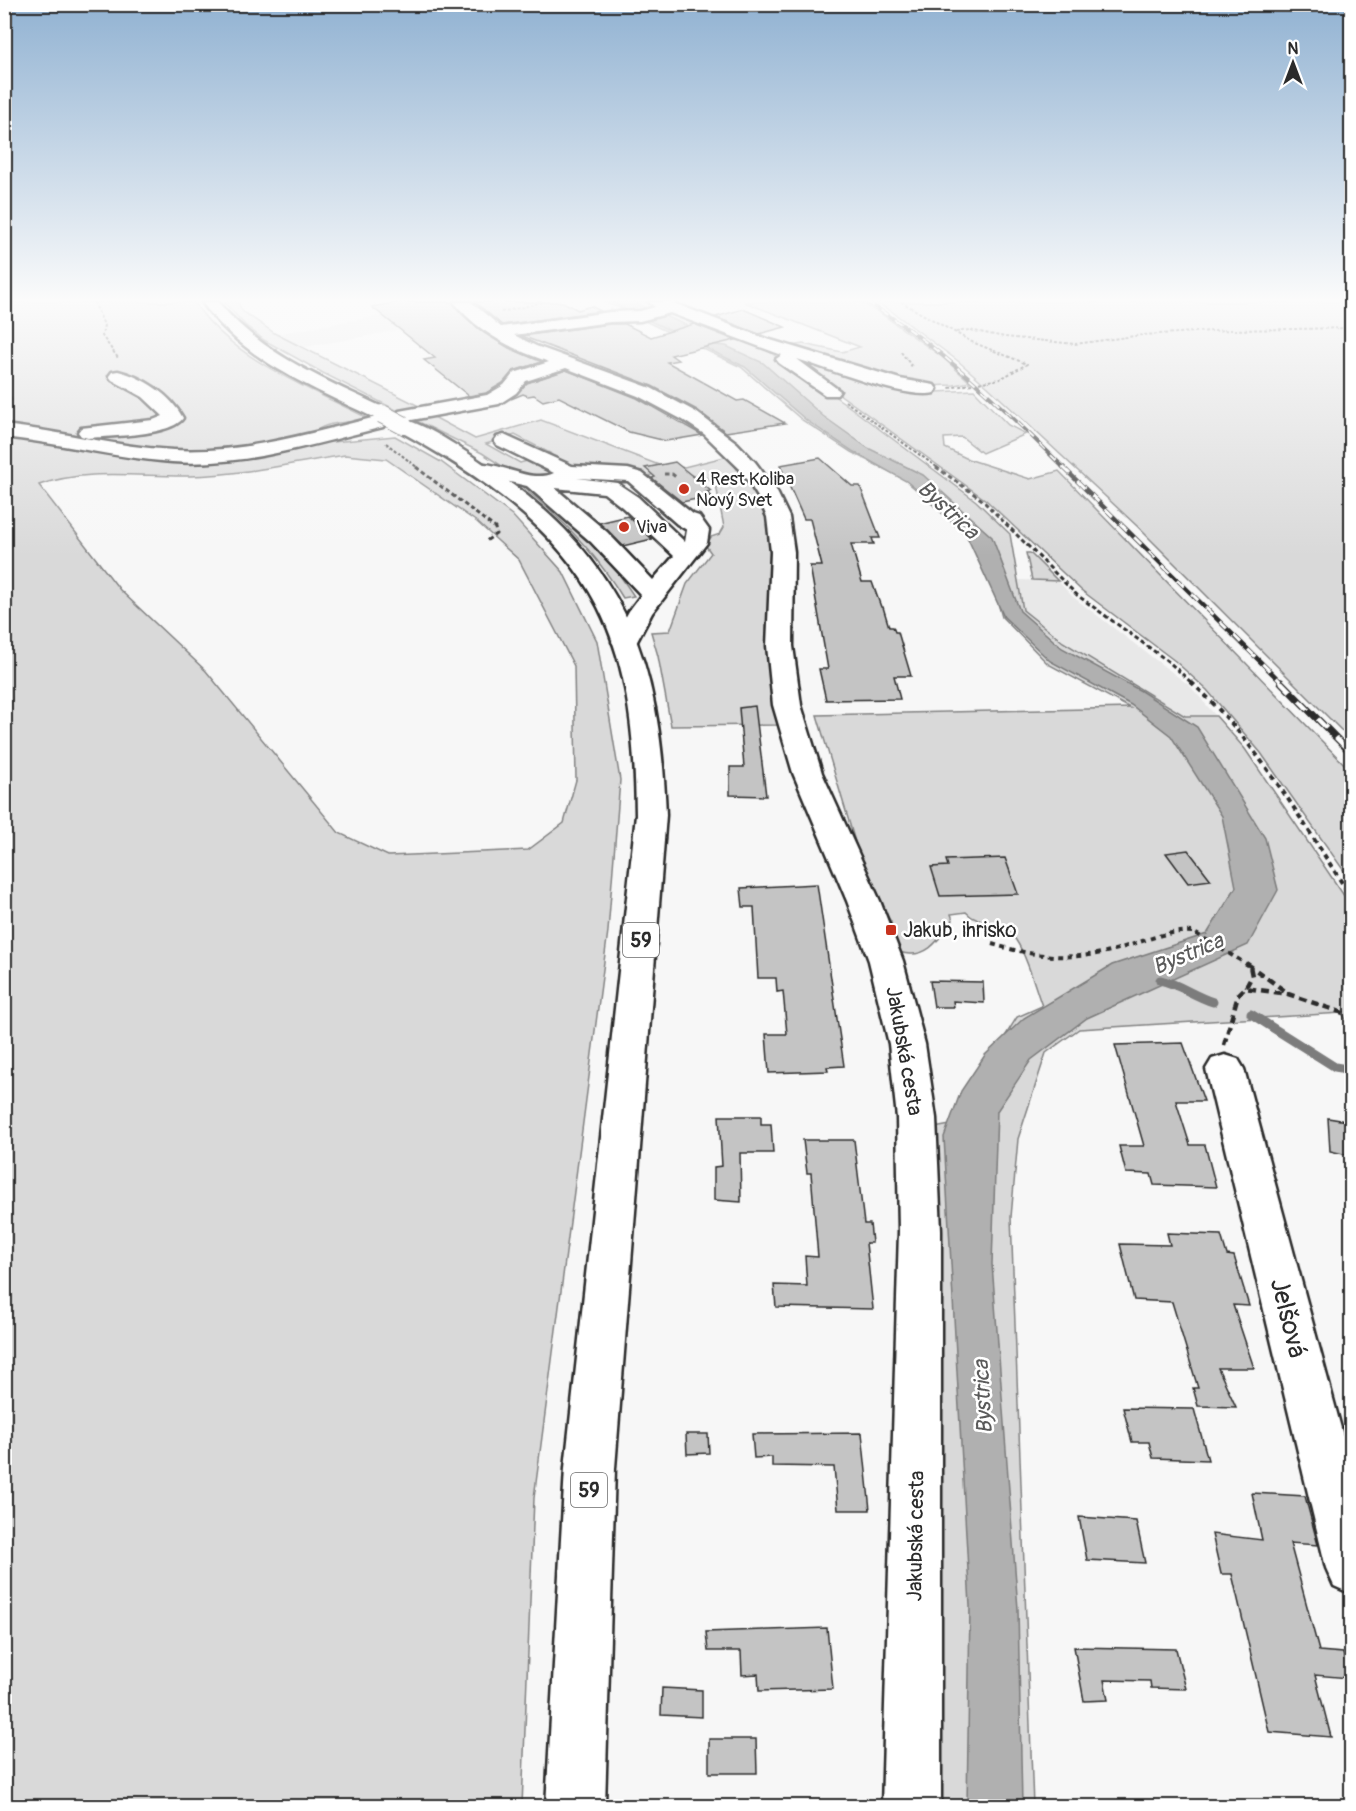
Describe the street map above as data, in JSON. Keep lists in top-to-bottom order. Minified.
{"streets":{"street":["59","Jakubská cesta","Jelšová"]},"water":["Bystrica"],"places":{"other":["4 Rest Koliba Nový Svet","Viva"],"transit":["Jakub, ihrisko"]},"north":"top"}
